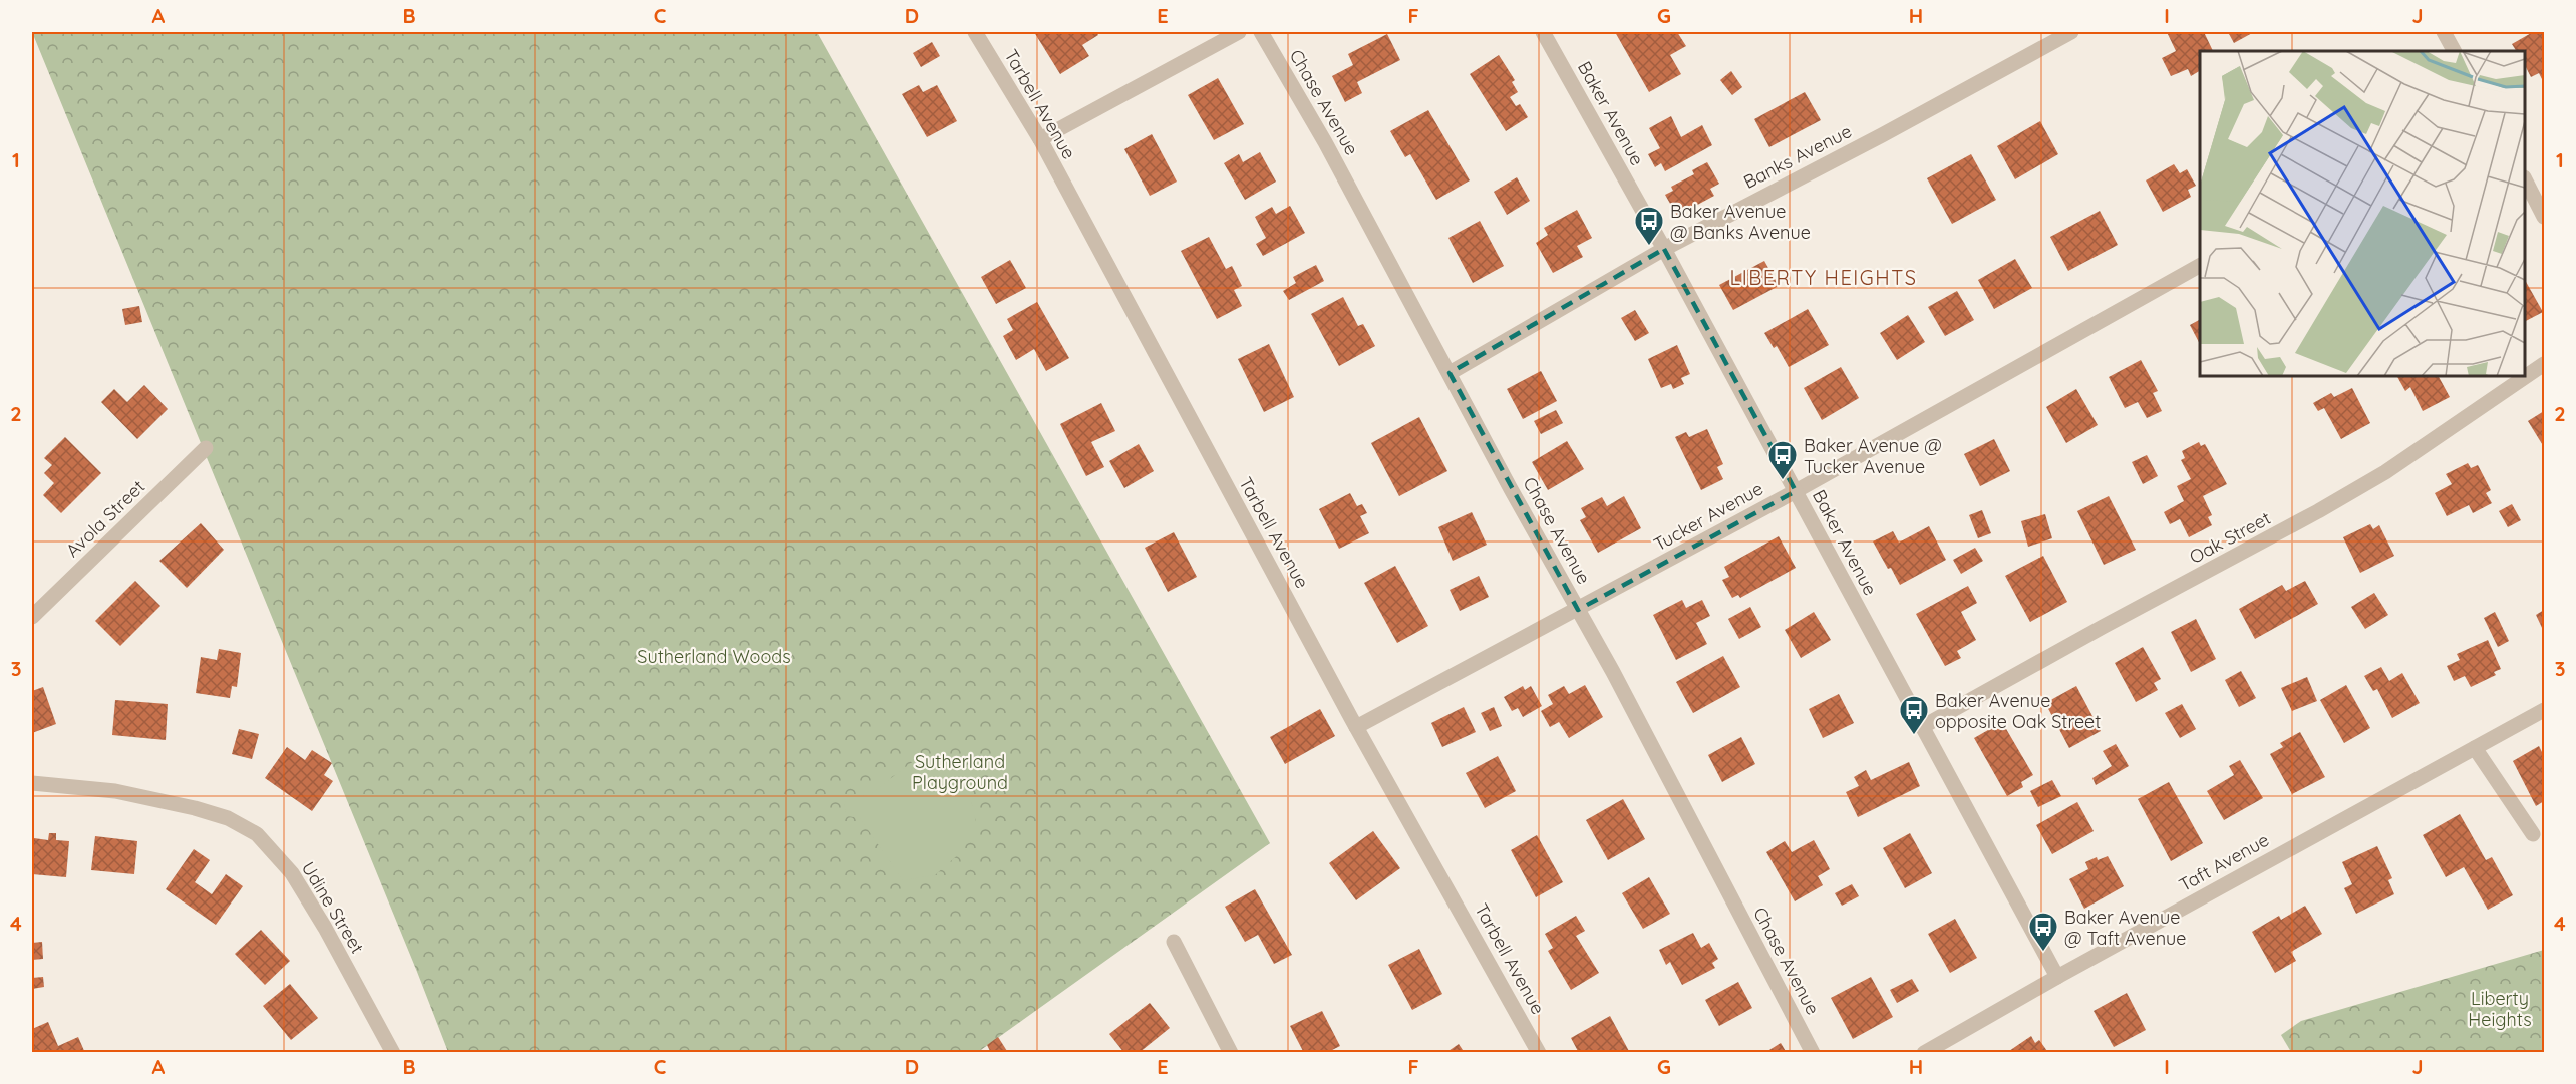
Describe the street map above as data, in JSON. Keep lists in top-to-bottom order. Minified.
{"streets":{"street":["Chase Avenue","Tarbell Avenue","Baker Avenue","Banks Avenue","Tucker Avenue","Avola Street","Oak Street","Taft Avenue","Udine Street"]},"crossings":[["Chase Avenue","Banks Avenue"],["Chase Avenue","Tucker Avenue"],["Tarbell Avenue","Tucker Avenue"],["Baker Avenue","Banks Avenue"],["Baker Avenue","Tucker Avenue"],["Baker Avenue","Oak Street"],["Baker Avenue","Taft Avenue"]],"districts":["LIBERTY HEIGHTS"],"parks":["Sutherland Woods","Sutherland Playground","Liberty Heights"],"places":{"bus stop":["Baker Avenue @ Banks Avenue","Baker Avenue @ Tucker Avenue","Baker Avenue opposite Oak Street","Baker Avenue @ Taft Avenue"]},"grid":{"columns":["A","B","C","D","E","F","G","H","I","J"],"rows":["1","2","3","4"]}}
